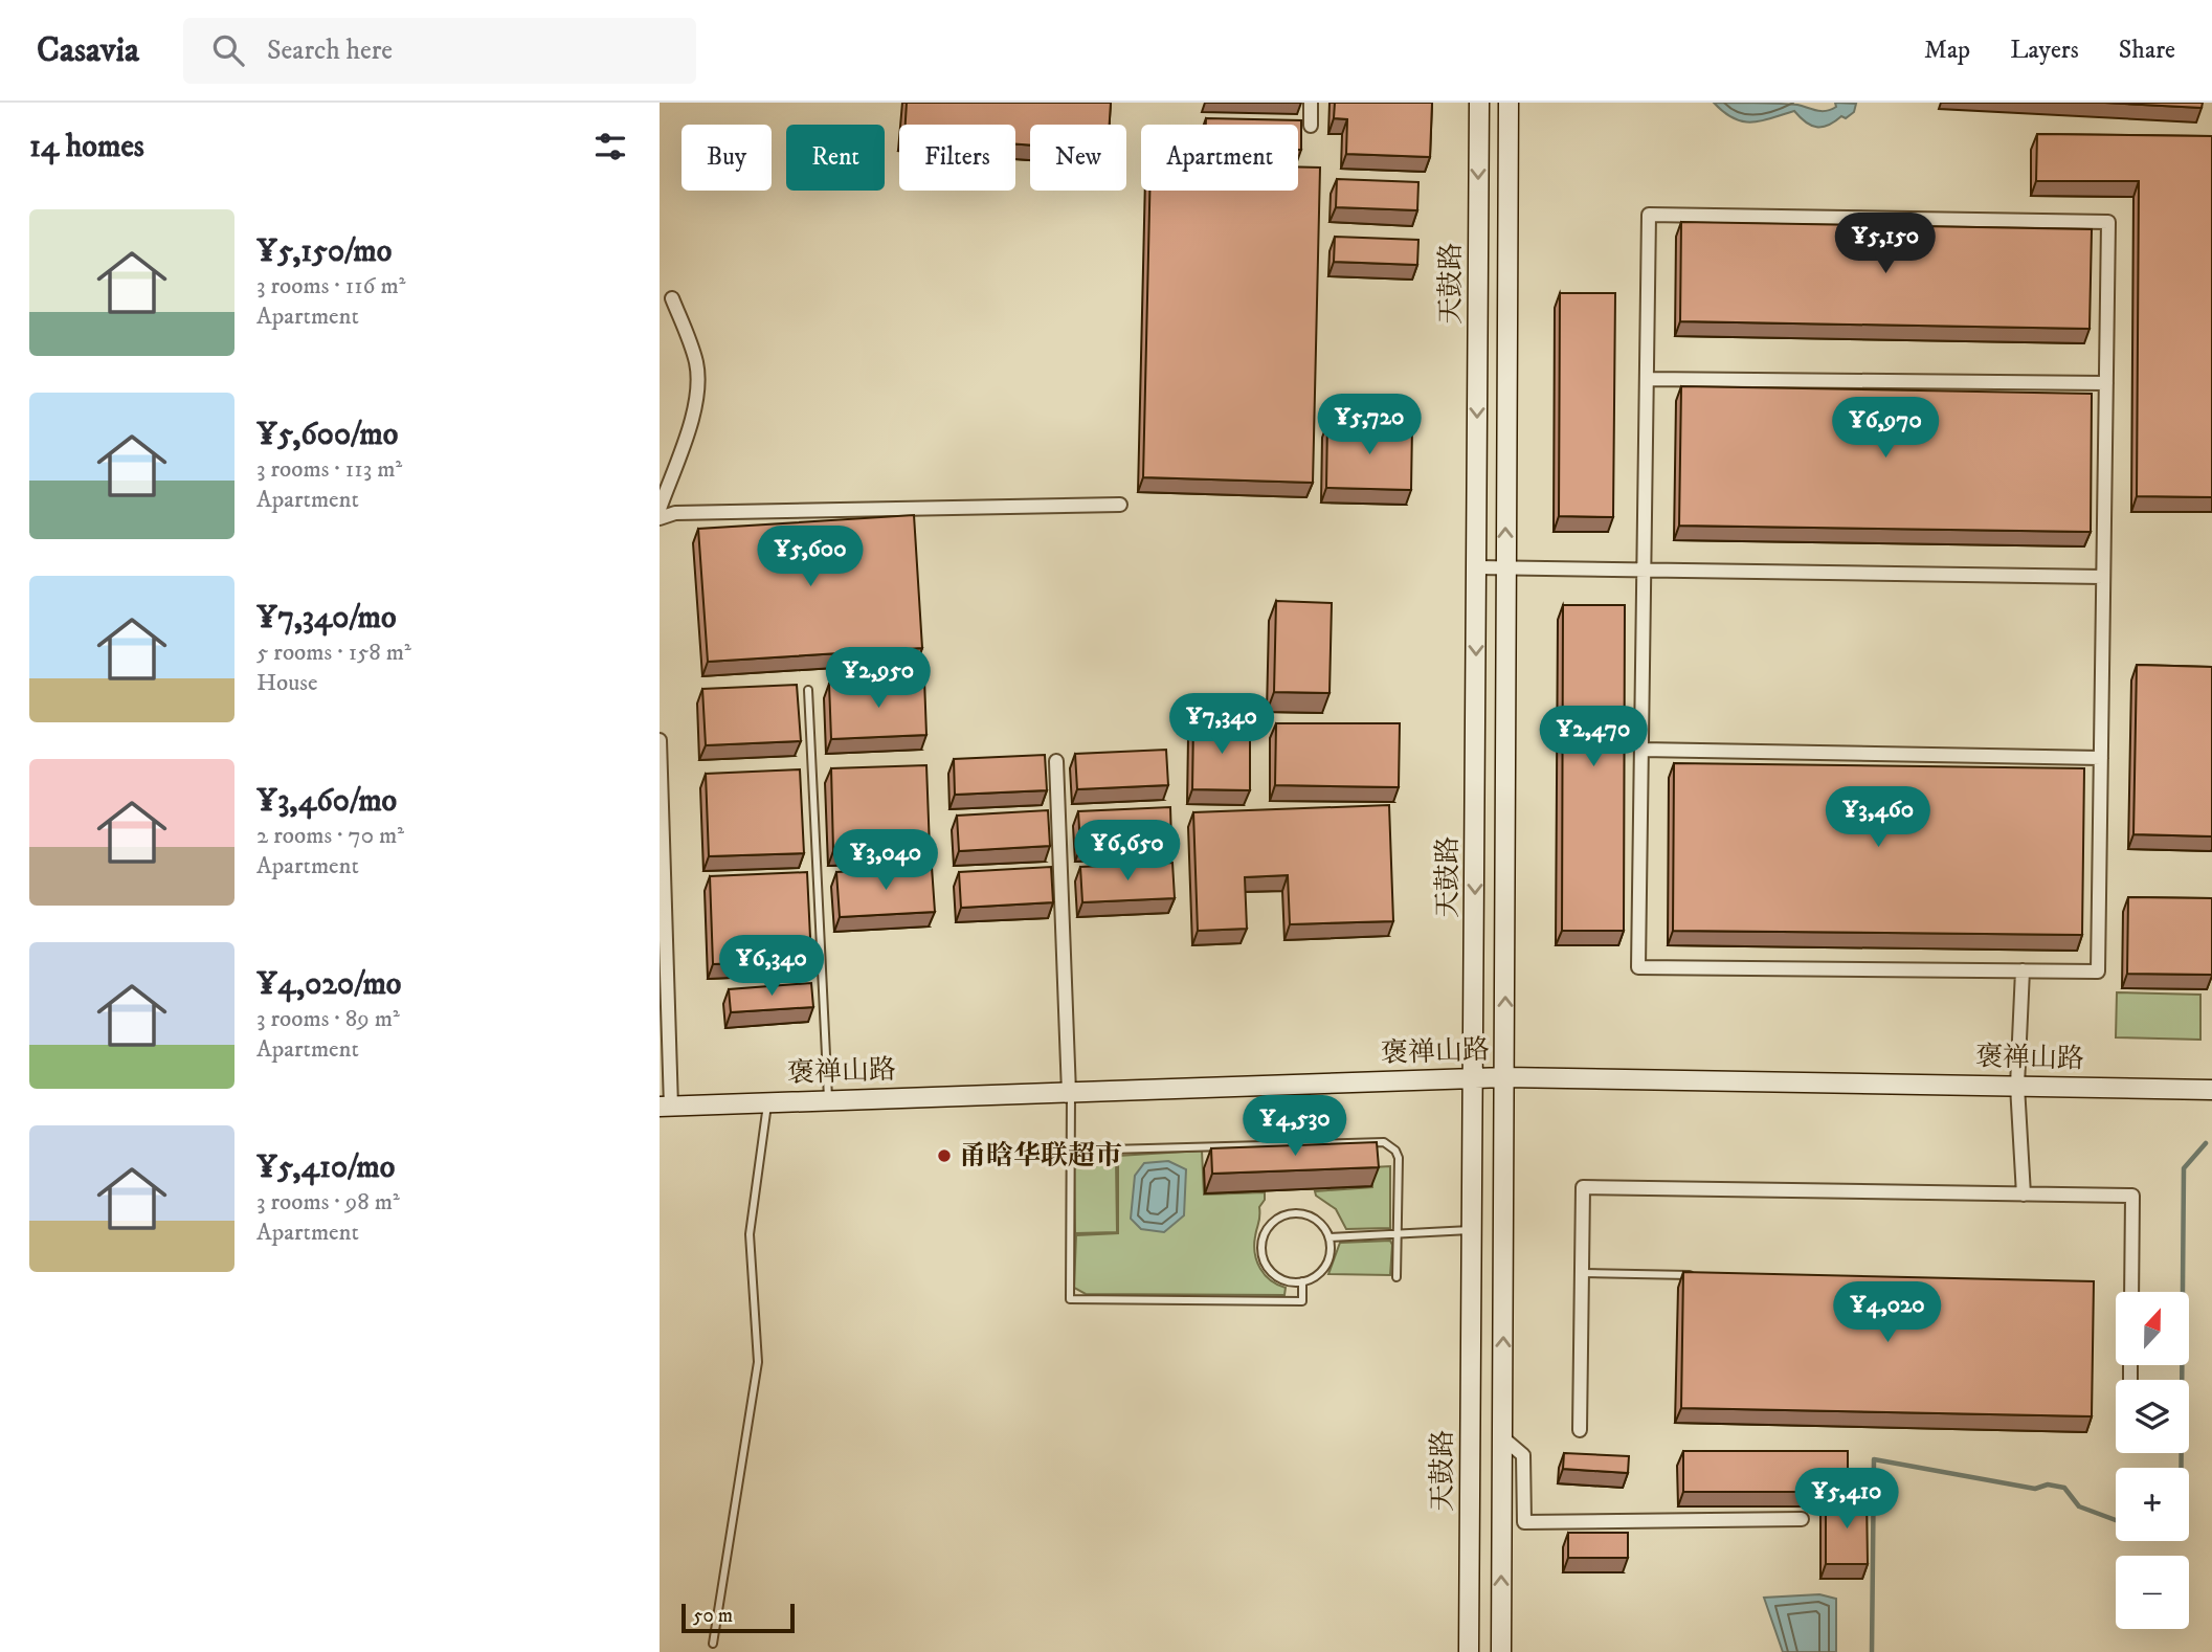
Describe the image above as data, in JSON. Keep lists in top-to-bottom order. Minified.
{"streets":{"main road":["天鼓路","褒禅山路"]},"crossings":[["天鼓路","褒禅山路"]],"places":["甬晗华联超市"],"scale_bar":"50 m","north":"top","page":{"header":"Casavia","search":"Search here","nav":["Map","Layers","Share"],"heading":"14 homes","chip":["Buy","Rent","Filters","New","Apartment"],"list":[{"name":"¥5,150/mo","note":"3 rooms · 116 m² · Apartment"},{"name":"¥5,600/mo","note":"3 rooms · 113 m² · Apartment"},{"name":"¥7,340/mo","note":"5 rooms · 158 m² · House"},{"name":"¥3,460/mo","note":"2 rooms · 70 m² · Apartment"},{"name":"¥4,020/mo","note":"3 rooms · 89 m² · Apartment"},{"name":"¥5,410/mo","note":"3 rooms · 98 m² · Apartment"}],"price":["¥5,150","¥5,720","¥6,970","¥5,600","¥2,950","¥7,340","¥2,470","¥3,460","¥6,650","¥3,040","¥6,340","¥4,530","¥4,020","¥5,410"],"map_buttons":["+","−"],"scale":"50 m"}}
